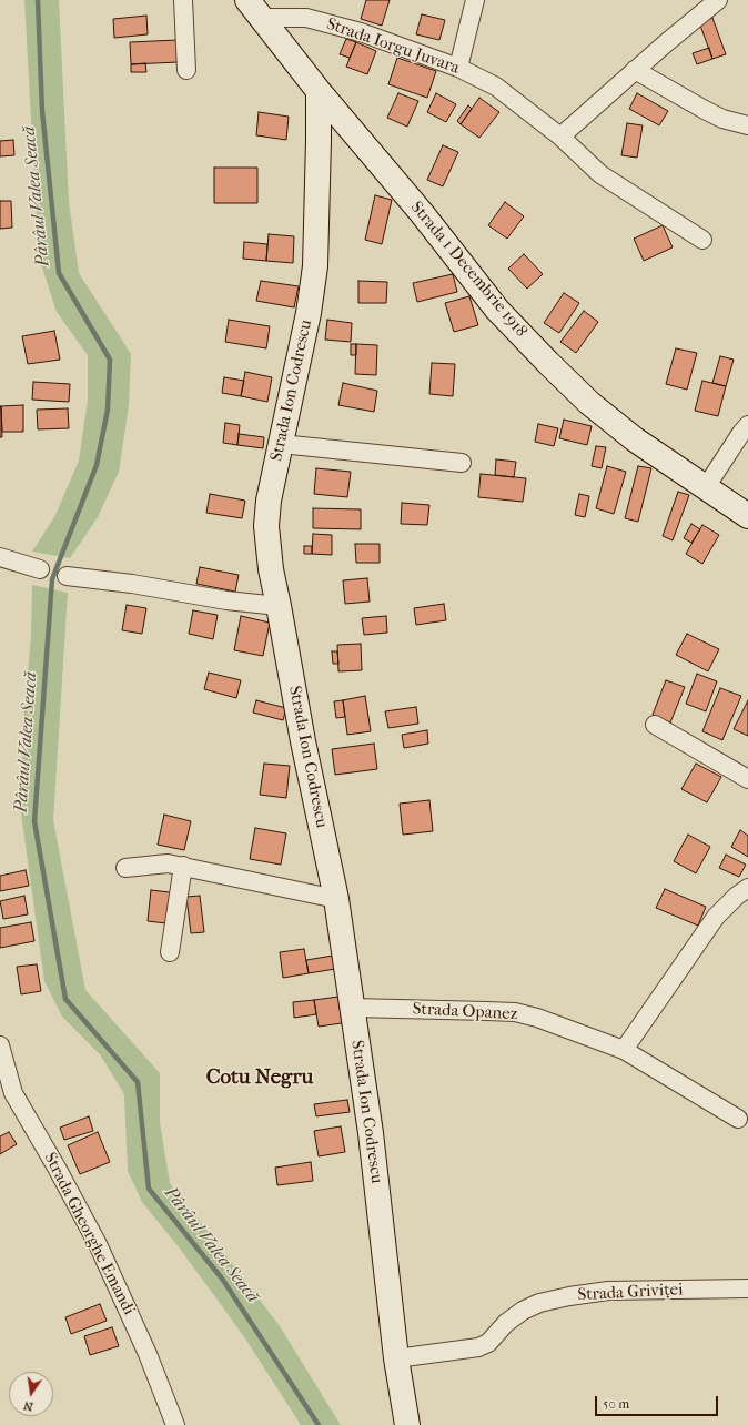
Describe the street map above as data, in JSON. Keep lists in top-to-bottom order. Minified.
{"streets":{"main road":["Strada 1 Decembrie 1918","Strada Ion Codrescu"],"street":["Strada Iorgu Juvara","Strada Opanez","Strada Gheorghe Emandi","Strada Griviței"]},"crossings":[["Strada Iorgu Juvara","Strada 1 Decembrie 1918"],["Strada 1 Decembrie 1918","Strada Ion Codrescu"],["Strada Ion Codrescu","Strada Opanez"],["Strada Ion Codrescu","Strada Griviței"]],"districts":["Cotu Negru"],"water":["Pârâul Valea Seacă"],"scale_bar":"50 m","north":"bottom"}
